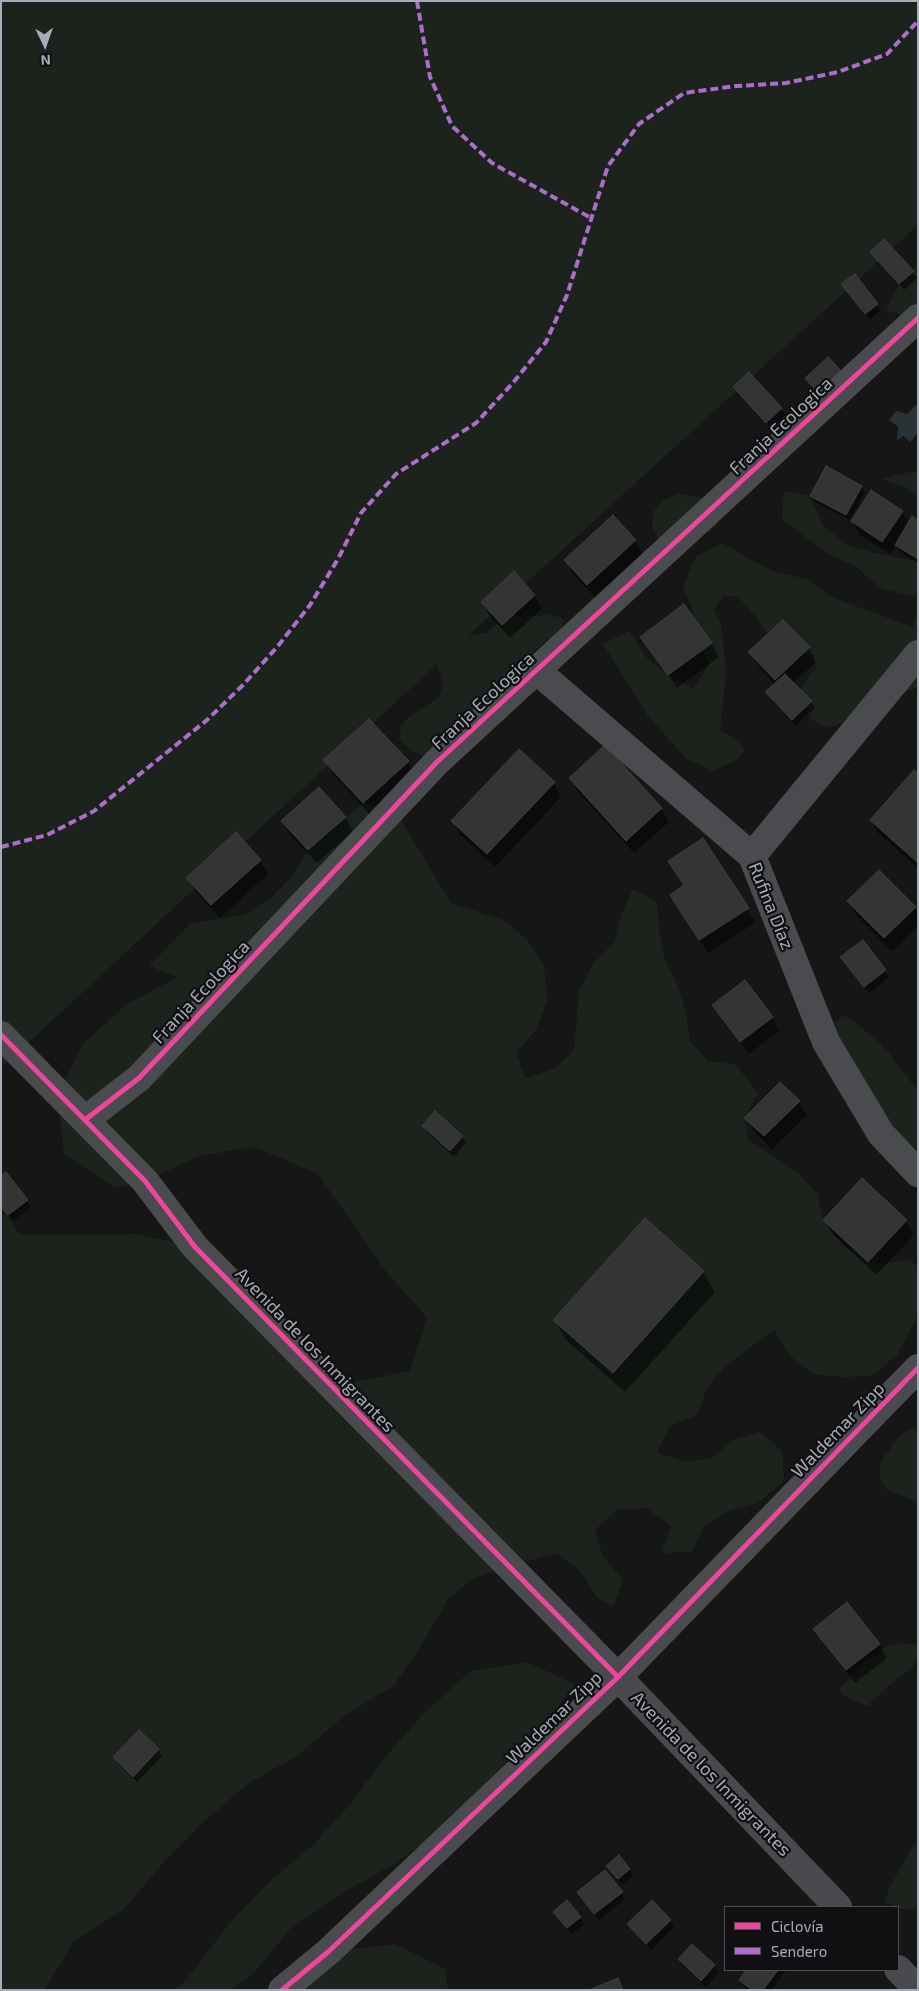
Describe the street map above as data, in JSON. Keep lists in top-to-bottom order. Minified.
{"streets":{"main road":["Avenida de los Inmigrantes"],"street":["Franja Ecologica","Rufina Díaz","Waldemar Zipp"]},"crossings":[["Franja Ecologica","Rufina Díaz"],["Franja Ecologica","Avenida de los Inmigrantes"],["Avenida de los Inmigrantes","Waldemar Zipp"]],"legend":["Ciclovía","Sendero"],"north":"bottom"}
